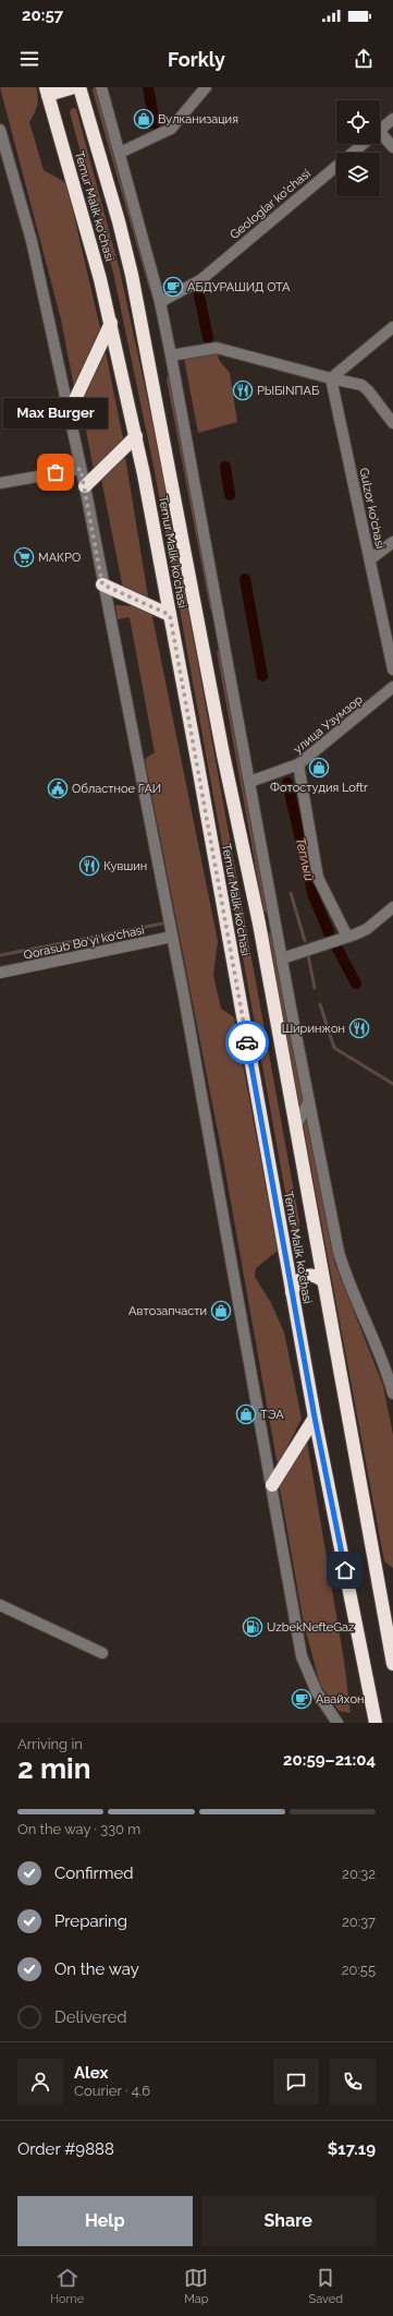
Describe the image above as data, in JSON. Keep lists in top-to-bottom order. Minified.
{"streets":{"highway":["Temur Malik ko'chasi"],"street":["Geologlar ko'chasi","Gulzor ko'chasi","улица Узумзор","Qorasub Bo'yi ko'chasi"]},"water":["Теплый"],"places":{"shop":["Вулканизация","Фотостудия Loftr","Автозапчасти","ТЭА"],"cafe":["АБДУРАШИД ОТА","Авайхон"],"restaurant":["РЫБINПАБ","Кувшин","Ширинжон"],"other":["Max Burger"],"supermarket":["МАКРО"],"public building":["Областное ГАИ"],"fuel station":["UzbekNefteGaz"]},"page":{"status":"20:57","header":"Forkly","bubble":"Max Burger","heading":["2 min","Arriving in","20:59–21:04"],"panel":["Alex","Courier · 4.6","Order #9888","$17.19"],"bar":"On the way · 330 m","list":[["Confirmed","20:32"],["Preparing","20:37"],["On the way","20:55"],"Delivered"],"buttons":["Help","Share"],"tabs":["Home","Map","Saved"]}}
